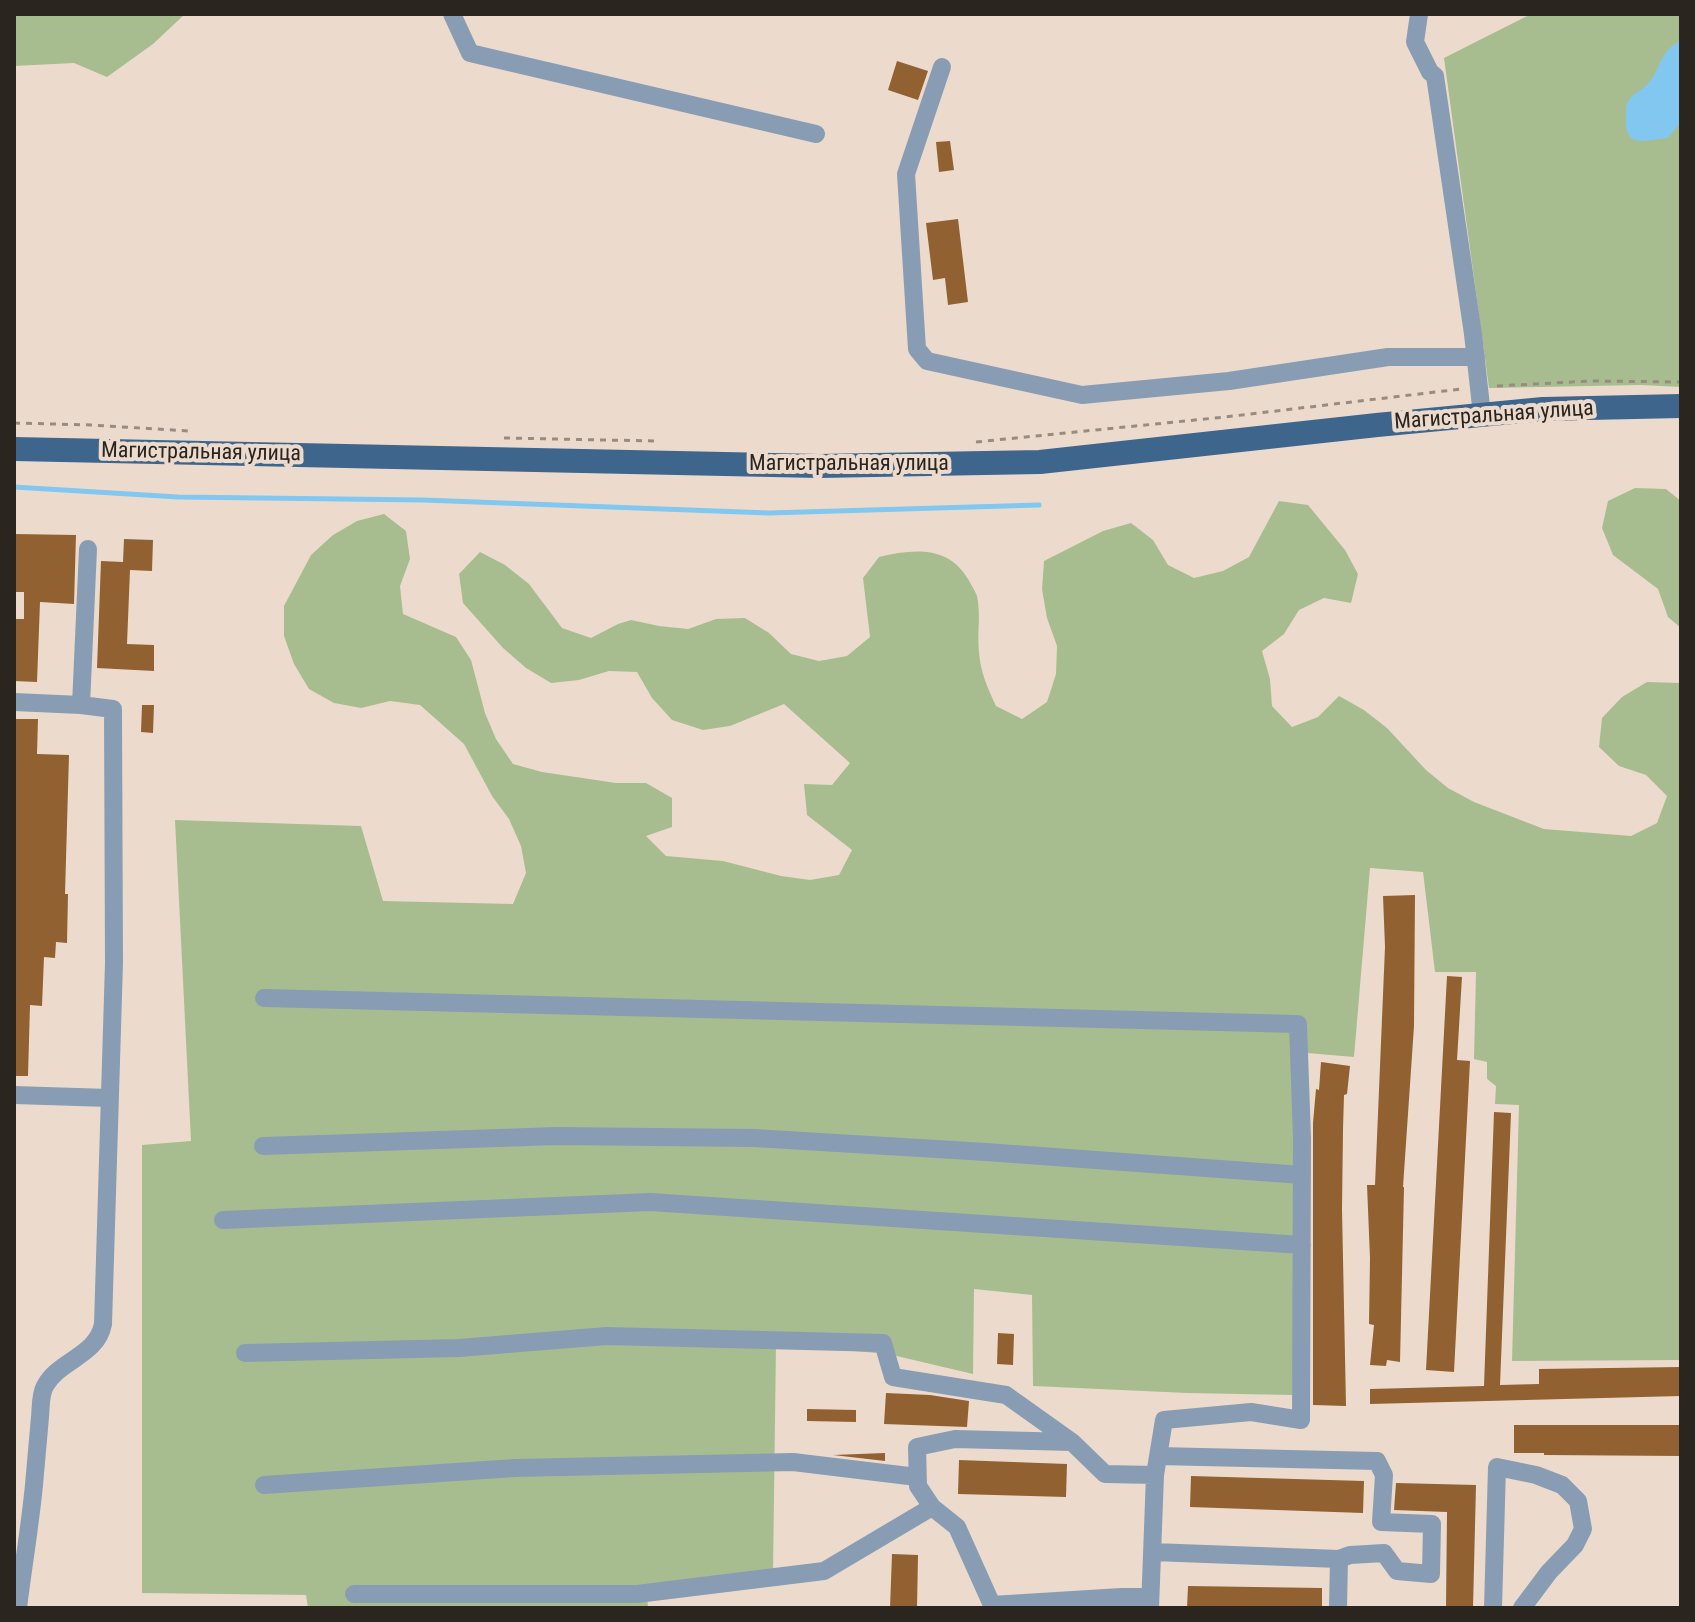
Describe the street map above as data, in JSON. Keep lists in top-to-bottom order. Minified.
{"streets":{"main road":["Магистральная улица"]}}
